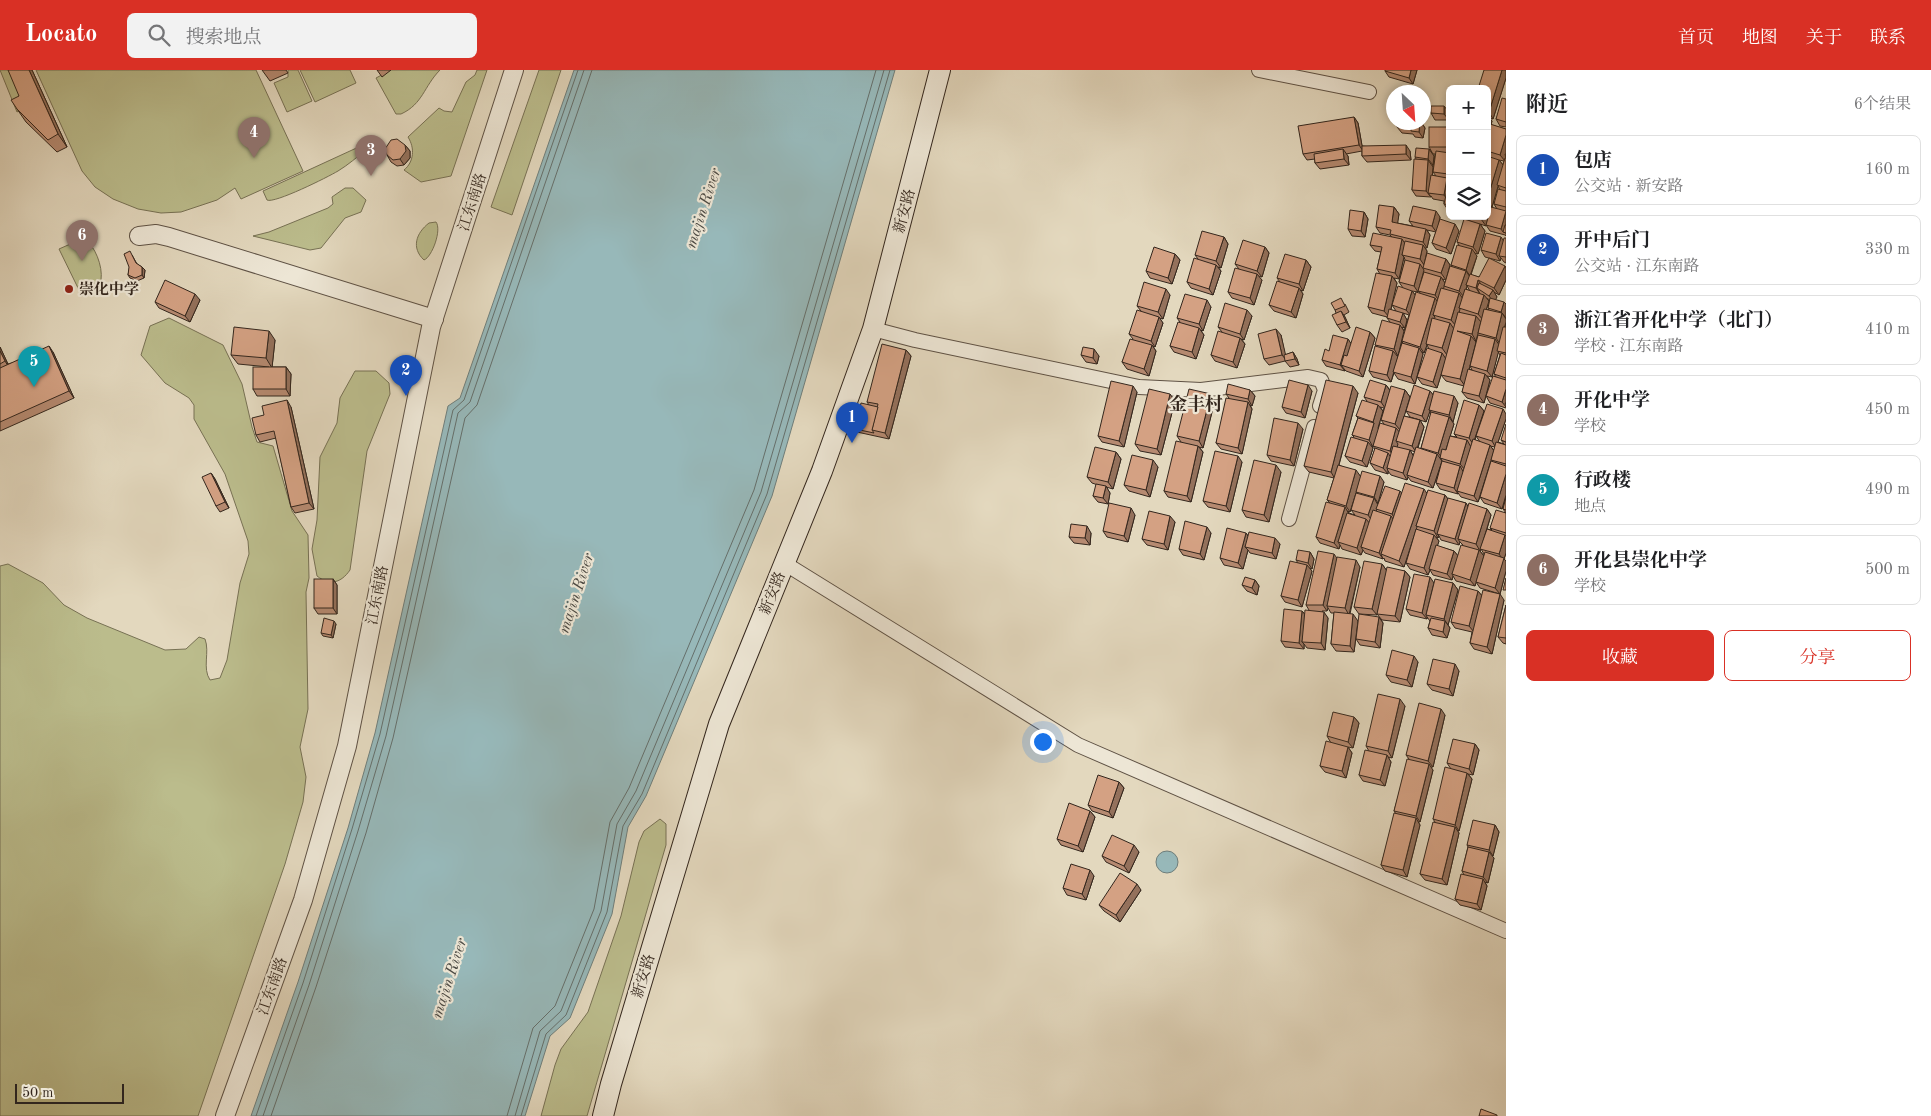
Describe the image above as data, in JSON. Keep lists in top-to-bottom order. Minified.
{"streets":{"main road":["新安路"],"street":["江东南路"]},"districts":["金丰村"],"water":["majin River"],"places":["崇化中学"],"scale_bar":"50 m","north":"bottom right","page":{"header":"Locato","search":"搜索地点","nav":["首页","地图","关于","联系"],"heading":["附近","6个结果"],"map_buttons":["+","−"],"pins":["4","3","6","5","2","1"],"list":[{"mark":"1","name":"包店","note":"公交站 · 新安路","value":"160 m"},{"mark":"2","name":"开中后门","note":"公交站 · 江东南路","value":"330 m"},{"mark":"3","name":"浙江省开化中学（北门）","note":"学校 · 江东南路","value":"410 m"},{"mark":"4","name":"开化中学","note":"学校","value":"450 m"},{"mark":"5","name":"行政楼","note":"地点","value":"490 m"},{"mark":"6","name":"开化县崇化中学","note":"学校","value":"500 m"}],"buttons":["收藏","分享"],"scale":"50 m"}}
